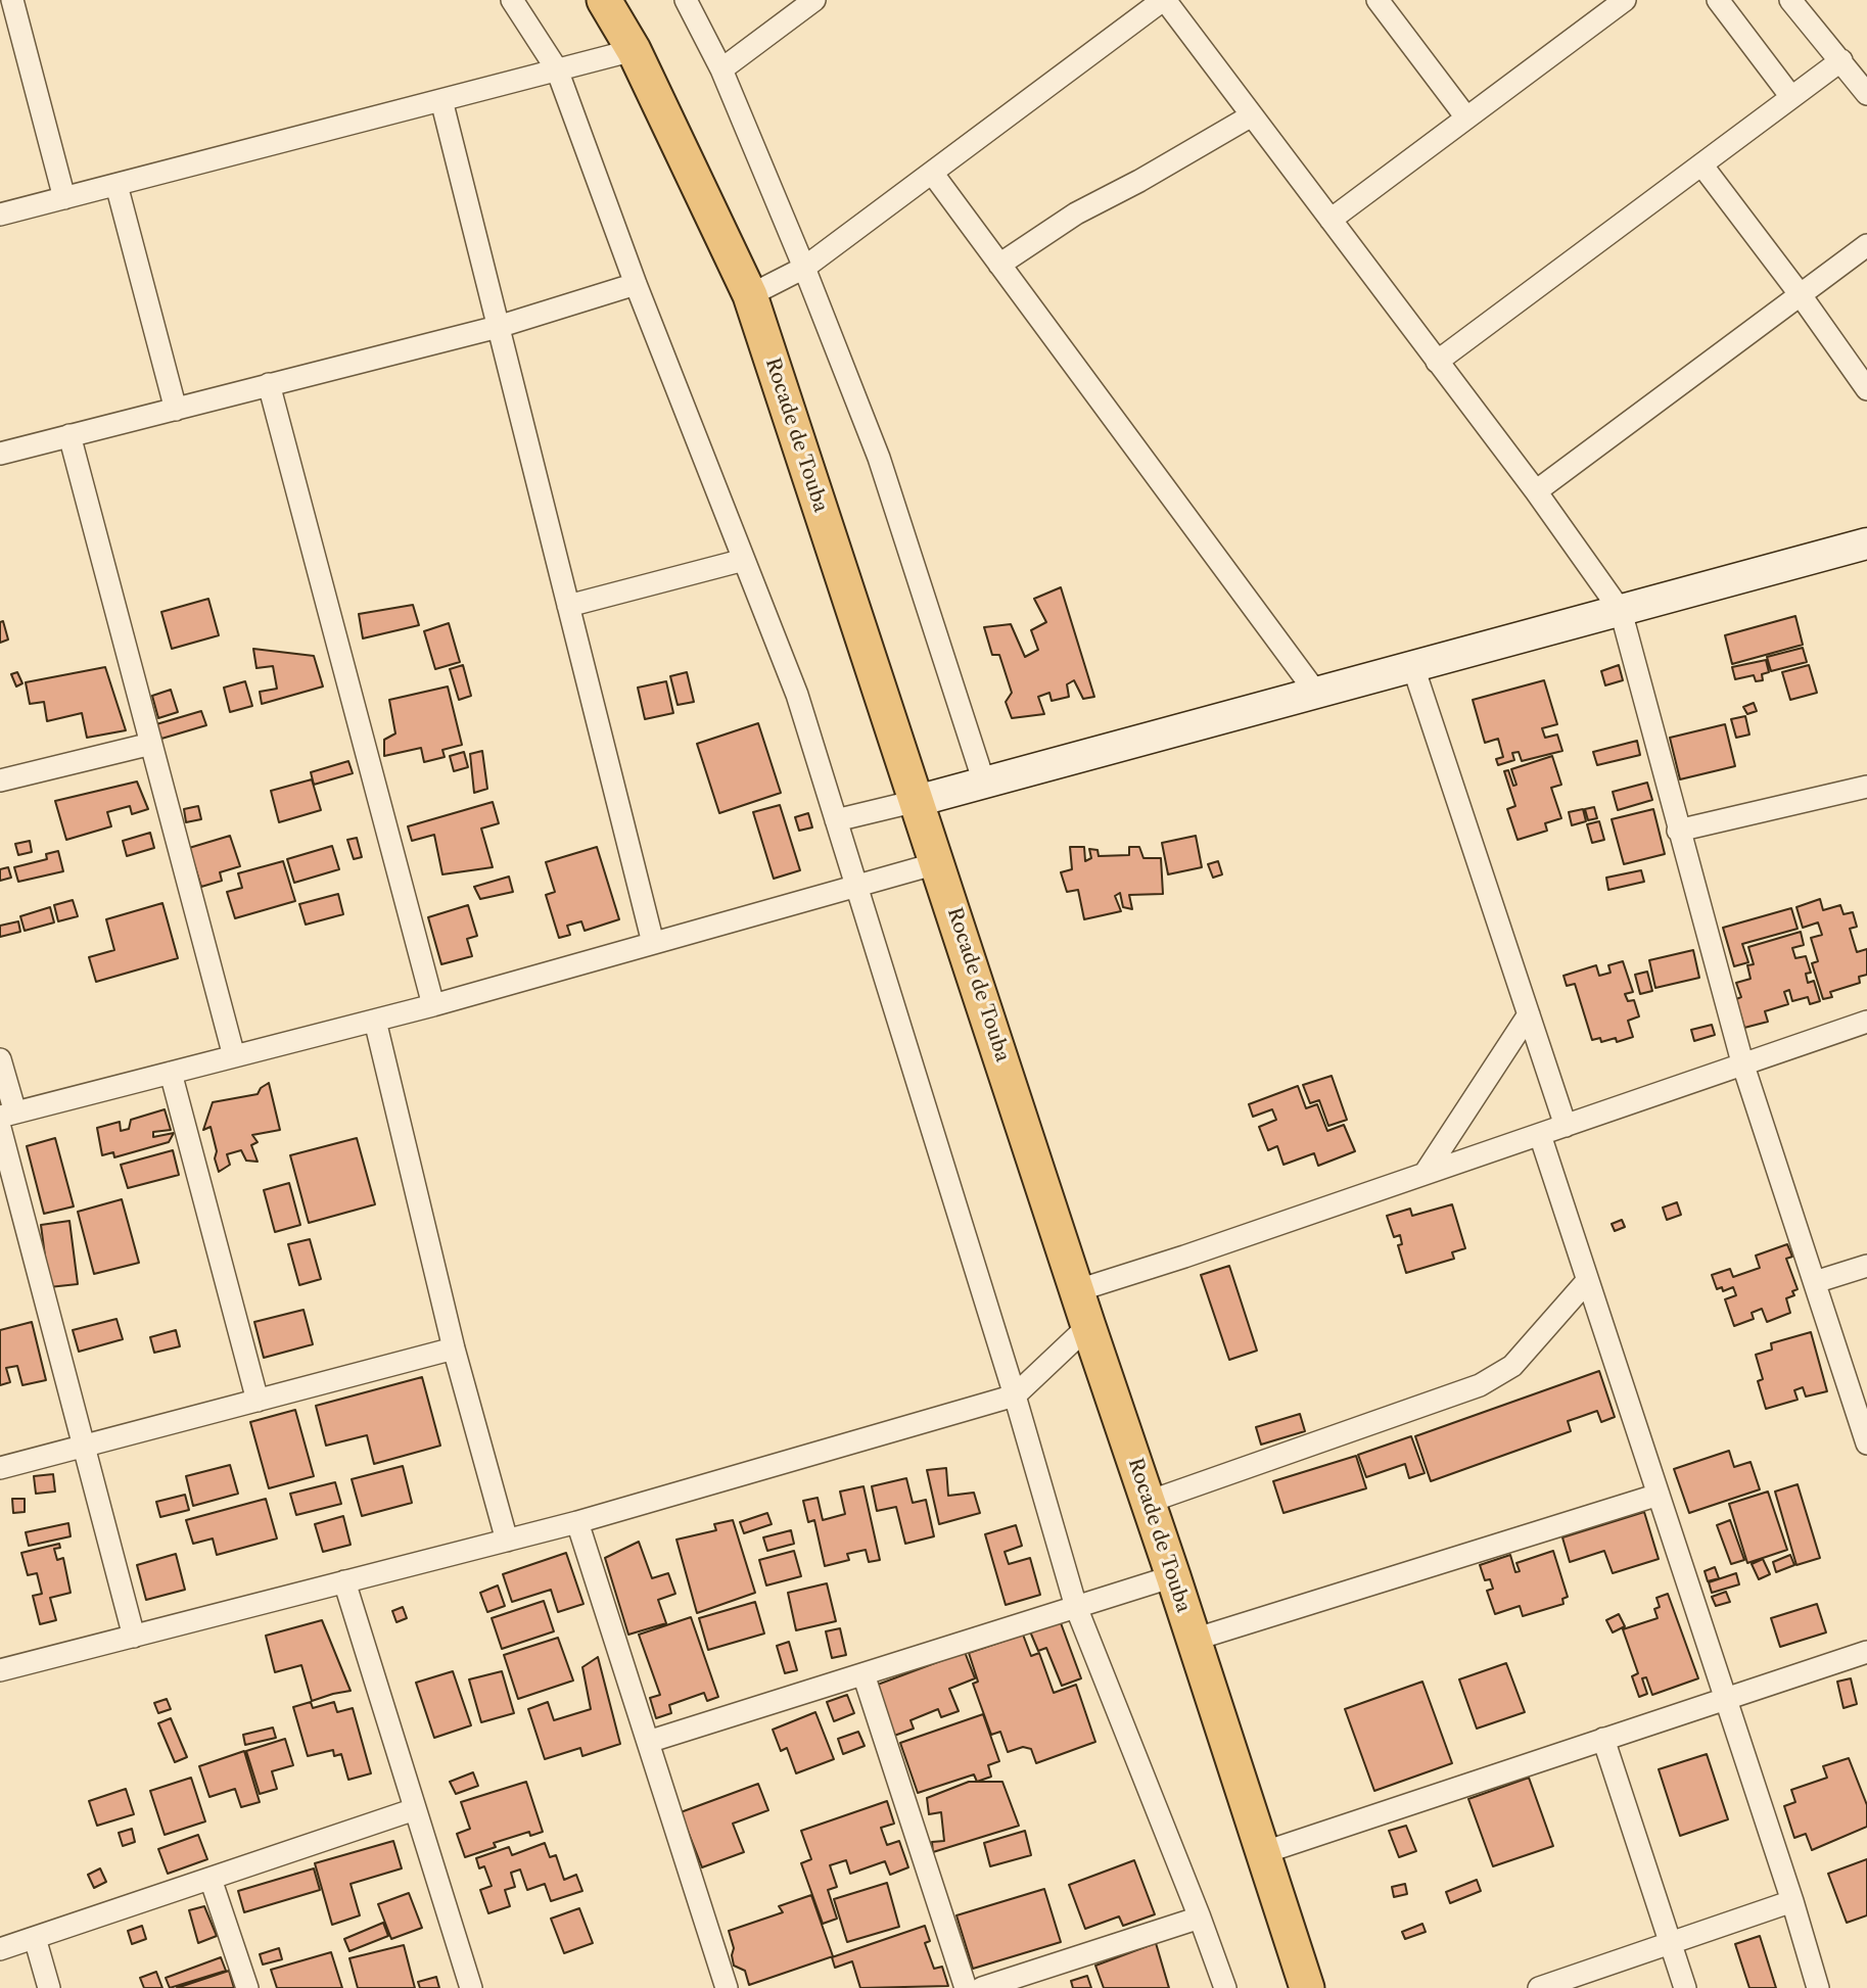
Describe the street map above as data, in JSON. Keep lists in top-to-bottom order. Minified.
{"streets":{"main road":["Rocade de Touba"]}}
